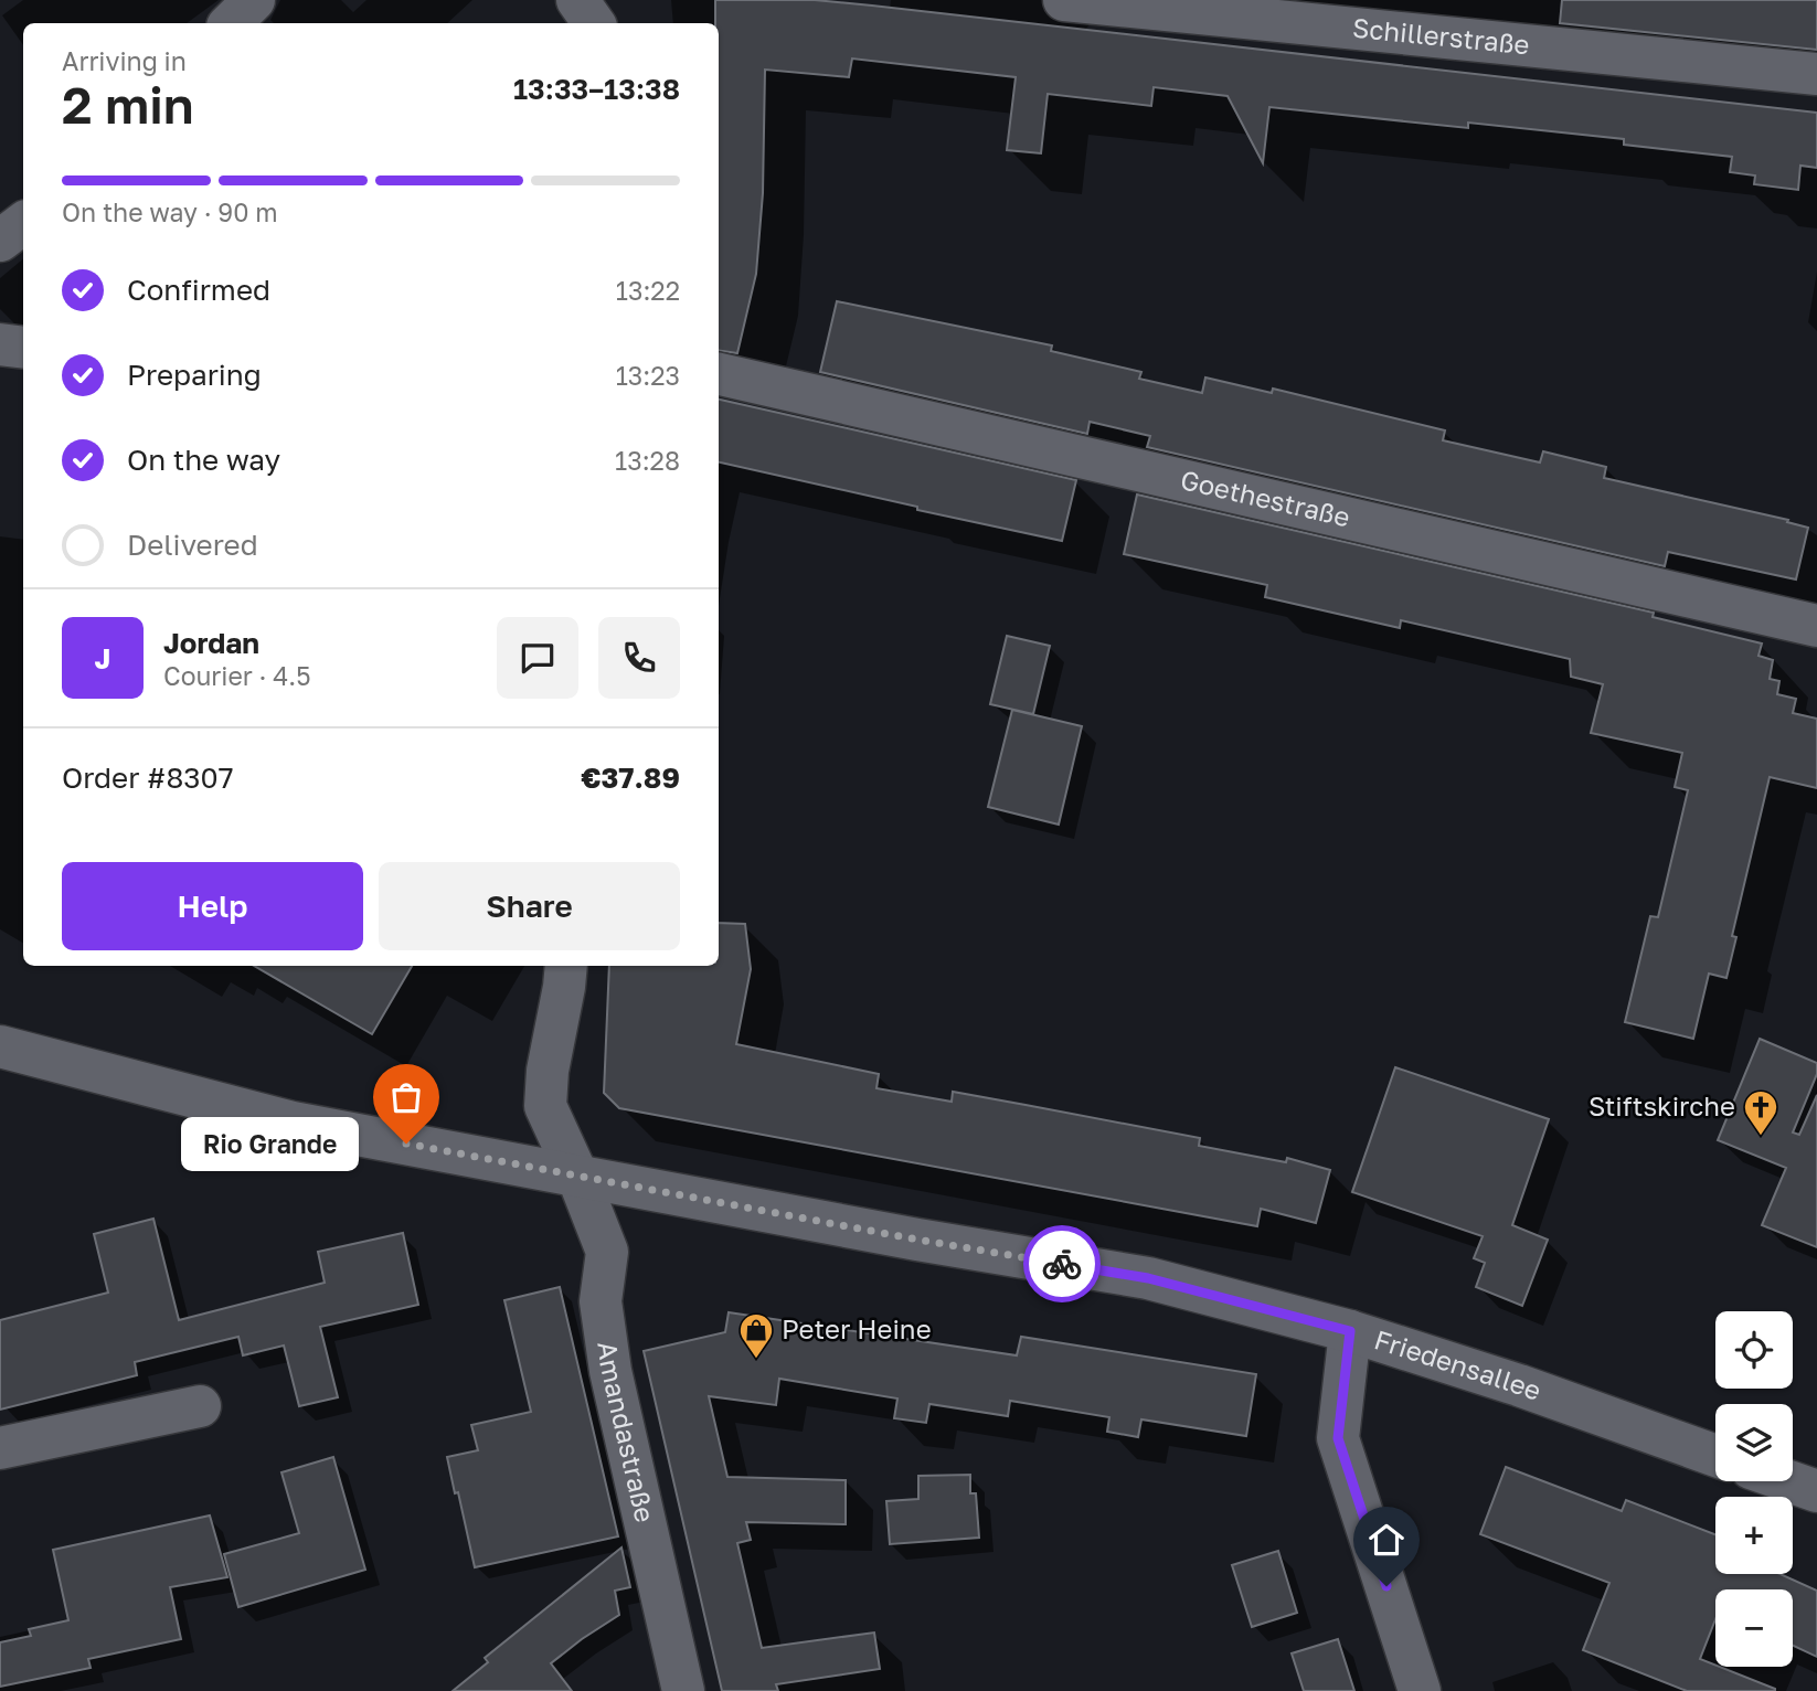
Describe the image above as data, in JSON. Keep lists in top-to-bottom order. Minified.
{"streets":{"street":["Schillerstraße","Goethestraße","Friedensallee","Amandastraße"]},"crossings":[["Friedensallee","Amandastraße"]],"places":{"church":["Stiftskirche"],"other":["Rio Grande"],"shop":["Peter Heine"]},"page":{"heading":["2 min","Arriving in","13:33–13:38"],"panel":["Jordan","Courier · 4.5","Order #8307","€37.89"],"bar":"On the way · 90 m","list":[["Confirmed","13:22"],["Preparing","13:23"],["On the way","13:28"],"Delivered"],"round":"J","buttons":["Help","Share"],"bubble":"Rio Grande","map_buttons":["+","−"]}}
